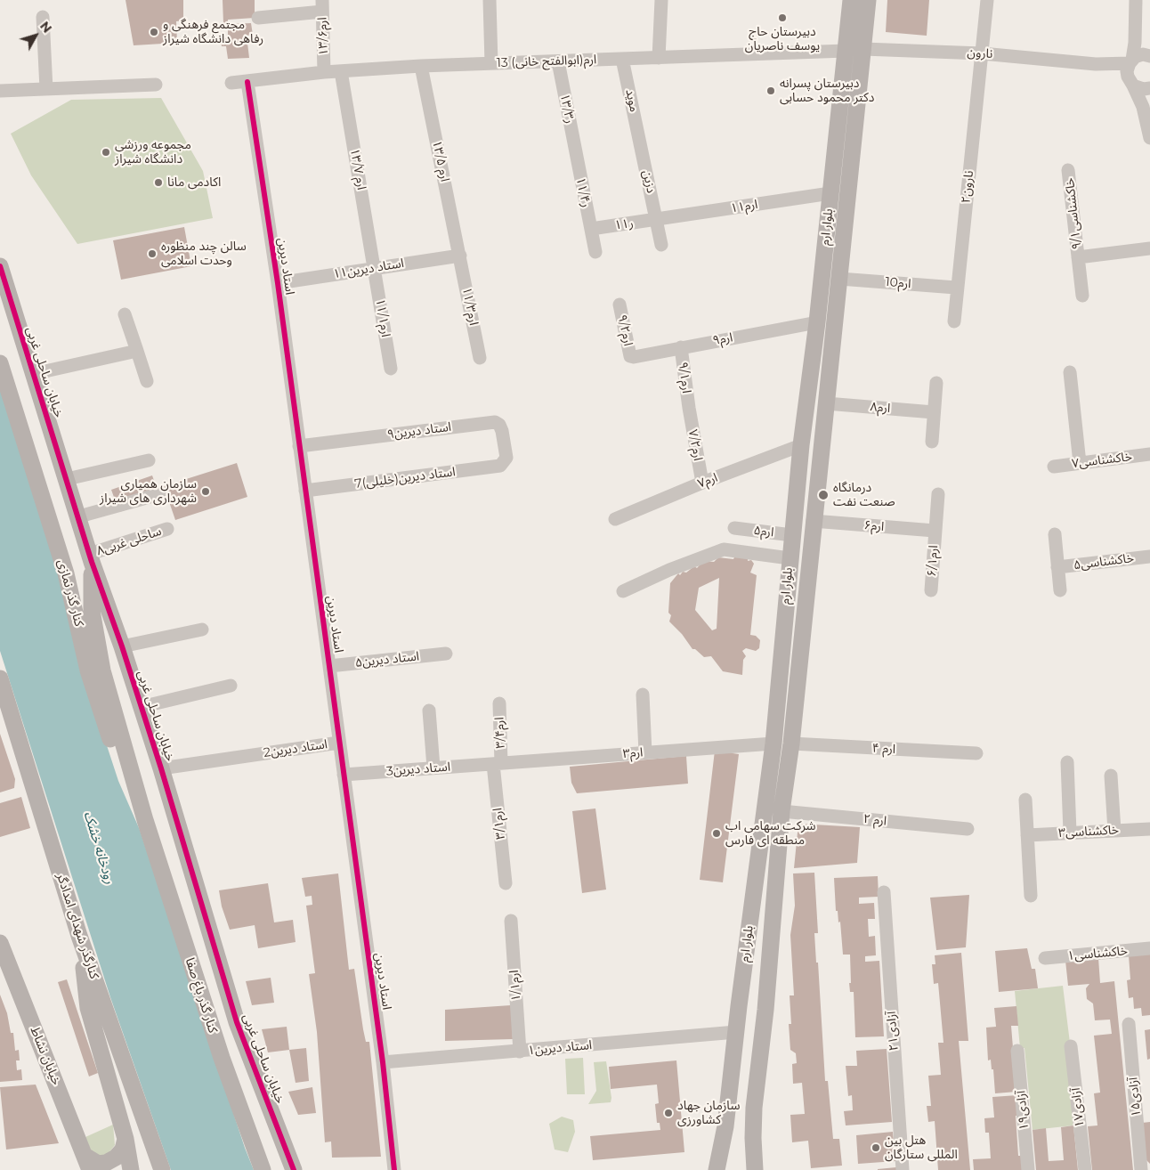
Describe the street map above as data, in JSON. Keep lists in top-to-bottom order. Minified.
{"streets":{"main road":["بلوار ارم","خیابان ساحلی غربی","کنار گذر نمازی","کنارگذر شهدای امدادگر","کنار گذر باغ صفا","خیابان نشاط"],"street":["۱۳/۶ارم","نارون","13 ارم(ابوالفتح خانی)","موید","۱۳/۳ر","۱۳/۵ ارم","۱۳/۷ ارم","دزین","نارون۲","۱۱/۴ر","ارم۱۱","۹/۱خاکشناسی","۱۱ر","استاد دیرین","استاد دیرین۱۱","ارم10","۱۱/۳ارم","۱۱/۱ارم","۹/۲ارم","ارم۹","۹/۱ارم","ارم۸","استاد دیرین۹","۷/۲ارم","خاکشناسی۷","7استاد دیرین(خلیلی)","ارم۷","ارم۶","ارم۵","ساحلی غربی۸","۶/۱ارم","خاکشناسی۵","استاد دیرین۵","۳/۴ارم","2استاد دیرین","ارم ۴","ارم۳","3استاد دیرین","ارم ۲","۳/۱ارم","خاکشناسی۳","خاکشناسی۱","۱/۱ارم","آزادی۲۱","استاد دیرین۱","آزادی۱۵","آزادی۱۷","آزادی۱۹"]},"crossings":[["۱۳/۶ارم","13 ارم(ابوالفتح خانی)"],["نارون","نارون۲"],["نارون","بلوار ارم"],["13 ارم(ابوالفتح خانی)","موید"],["13 ارم(ابوالفتح خانی)","۱۳/۳ر"],["13 ارم(ابوالفتح خانی)","۱۳/۵ ارم"],["13 ارم(ابوالفتح خانی)","۱۳/۷ ارم"],["13 ارم(ابوالفتح خانی)","بلوار ارم"],["13 ارم(ابوالفتح خانی)","استاد دیرین"],["موید","دزین"],["۱۳/۳ر","۱۱/۴ر"],["۱۳/۵ ارم","استاد دیرین۱۱"],["۱۳/۵ ارم","۱۱/۳ارم"],["۱۳/۷ ارم","استاد دیرین۱۱"],["۱۳/۷ ارم","۱۱/۱ارم"],["دزین","ارم۱۱"],["دزین","۱۱ر"],["نارون۲","ارم10"],["۱۱/۴ر","۱۱ر"],["ارم۱۱","۱۱ر"],["ارم۱۱","بلوار ارم"],["بلوار ارم","ارم10"],["بلوار ارم","ارم۹"],["بلوار ارم","ارم۸"],["بلوار ارم","ارم۷"],["بلوار ارم","ارم۶"],["بلوار ارم","ارم۵"],["بلوار ارم","ارم ۴"],["بلوار ارم","ارم۳"],["بلوار ارم","ارم ۲"],["بلوار ارم","استاد دیرین۱"],["استاد دیرین","استاد دیرین۱۱"],["استاد دیرین","استاد دیرین۹"],["استاد دیرین","7استاد دیرین(خلیلی)"],["استاد دیرین","استاد دیرین۵"],["استاد دیرین","2استاد دیرین"],["استاد دیرین","3استاد دیرین"],["استاد دیرین","استاد دیرین۱"],["استاد دیرین۱۱","۱۱/۳ارم"],["استاد دیرین۱۱","۱۱/۱ارم"],["۹/۲ارم","ارم۹"],["ارم۹","۹/۱ارم"],["خیابان ساحلی غربی","ساحلی غربی۸"],["خیابان ساحلی غربی","2استاد دیرین"],["۹/۱ارم","۷/۲ارم"],["استاد دیرین۹","7استاد دیرین(خلیلی)"],["۷/۲ارم","ارم۷"],["ارم۶","۶/۱ارم"],["کنار گذر نمازی","کنار گذر باغ صفا"],["۳/۴ارم","ارم۳"],["۳/۴ارم","3استاد دیرین"],["۳/۴ارم","۳/۱ارم"],["ارم۳","3استاد دیرین"],["ارم۳","۳/۱ارم"],["3استاد دیرین","۳/۱ارم"],["۱/۱ارم","استاد دیرین۱"]],"water":["رودخانه خشک"],"places":["دبیرستان حاج یوسف ناصریان","مجتمع فرهنگی و رفاهی دانشگاه شیراز","دبیرستان پسرانه دکتر محمود حسابی","مجموعه ورزشی دانشگاه شیراز","اکادمی مانا","سالن چند منظوره وحدت اسلامی","سازمان همیاری شهرداری های شیراز","درمانگاه صنعت نفت","شرکت سهامی اب منطقه ای فارس","سازمان جهاد کشاورزی","هتل بین المللی ستارگان"],"north":"top right"}
